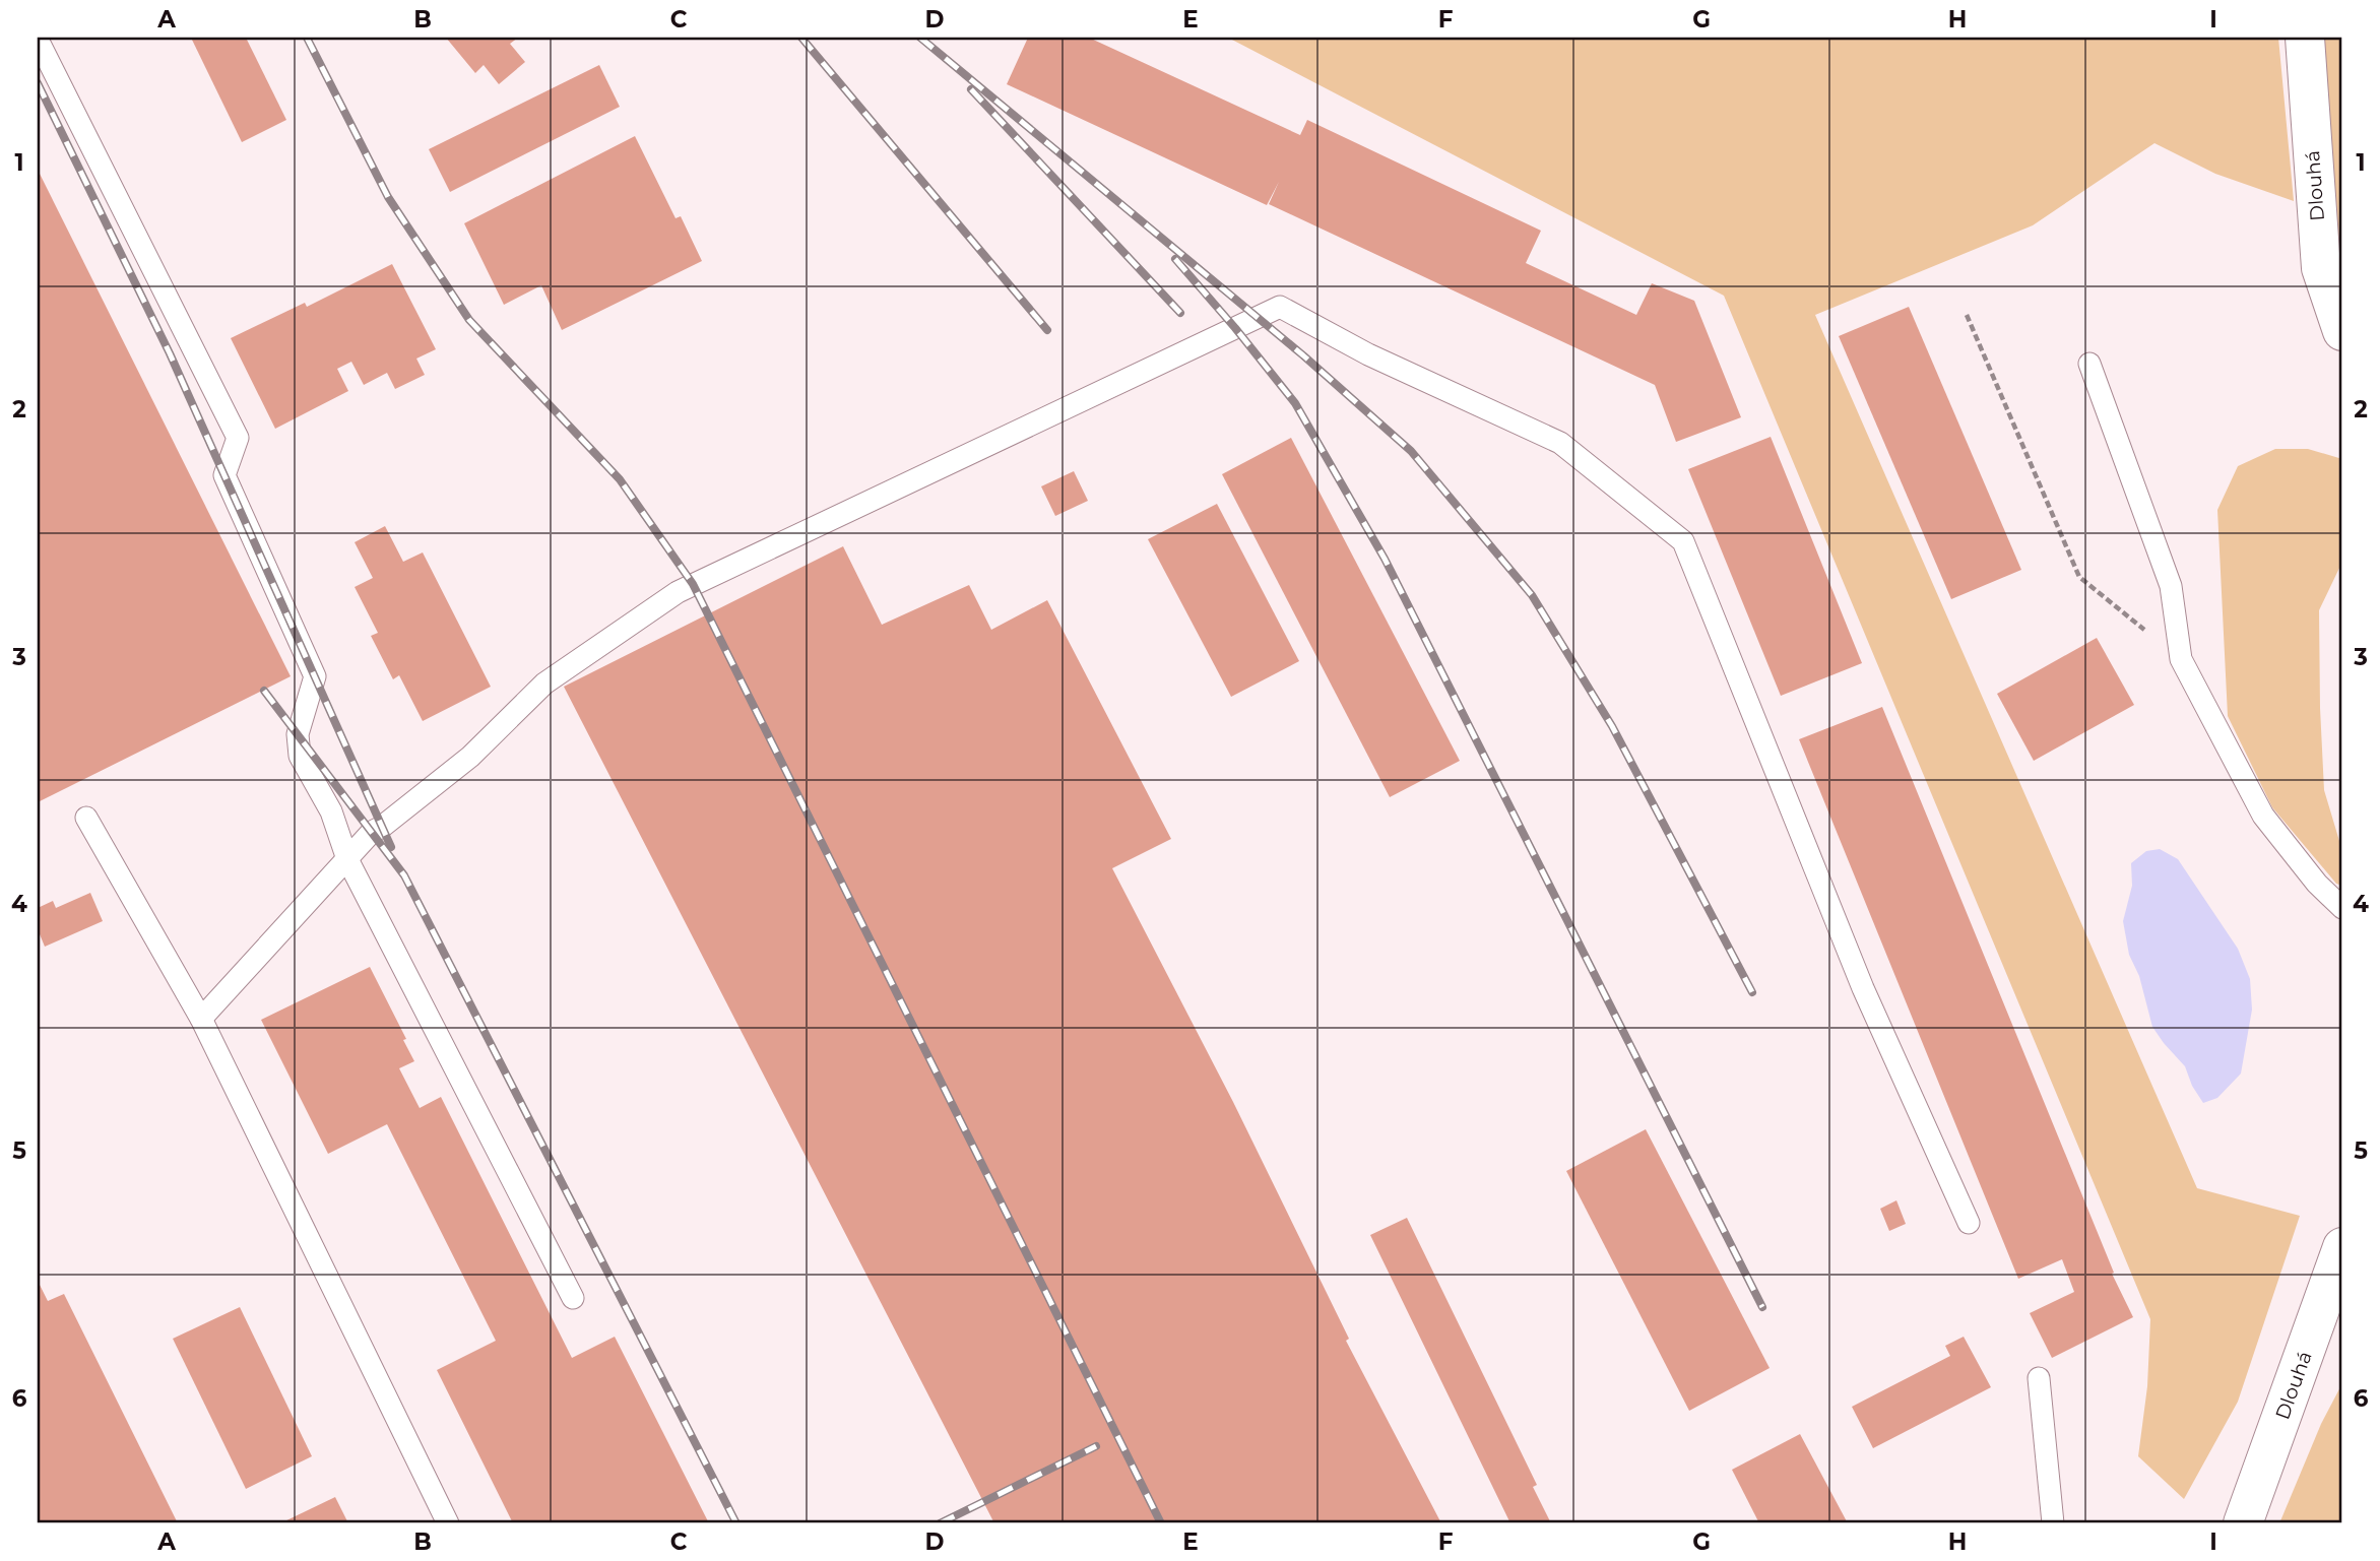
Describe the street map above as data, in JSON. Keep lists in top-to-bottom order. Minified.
{"streets":{"street":["Dlouhá"]},"grid":{"columns":["A","B","C","D","E","F","G","H","I"],"rows":["1","2","3","4","5","6"]}}
